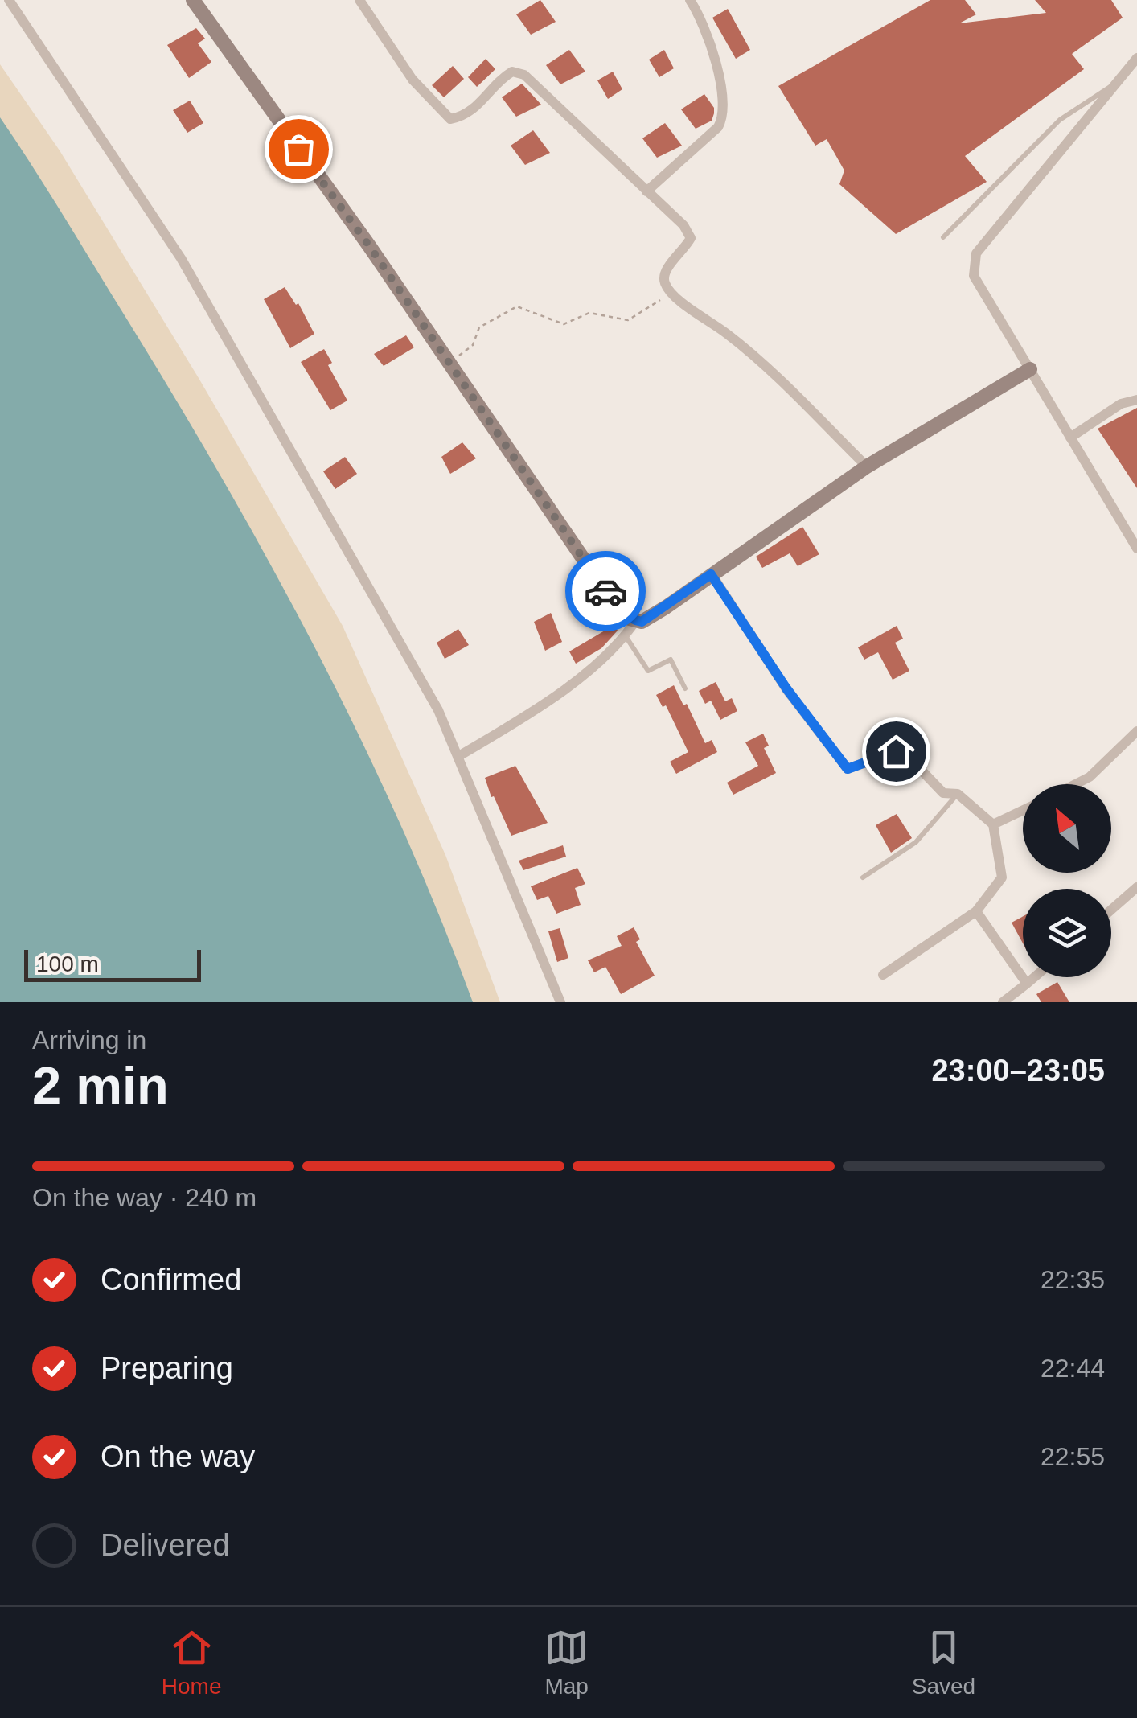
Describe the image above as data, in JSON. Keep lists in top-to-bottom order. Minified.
{"scale_bar":"100 m","north":"top left","page":{"scale":"100 m","heading":["2 min","Arriving in","23:00–23:05"],"bar":"On the way · 240 m","list":[["Confirmed","22:35"],["Preparing","22:44"],["On the way","22:55"],"Delivered"],"tabs":["Home","Map","Saved"]}}
